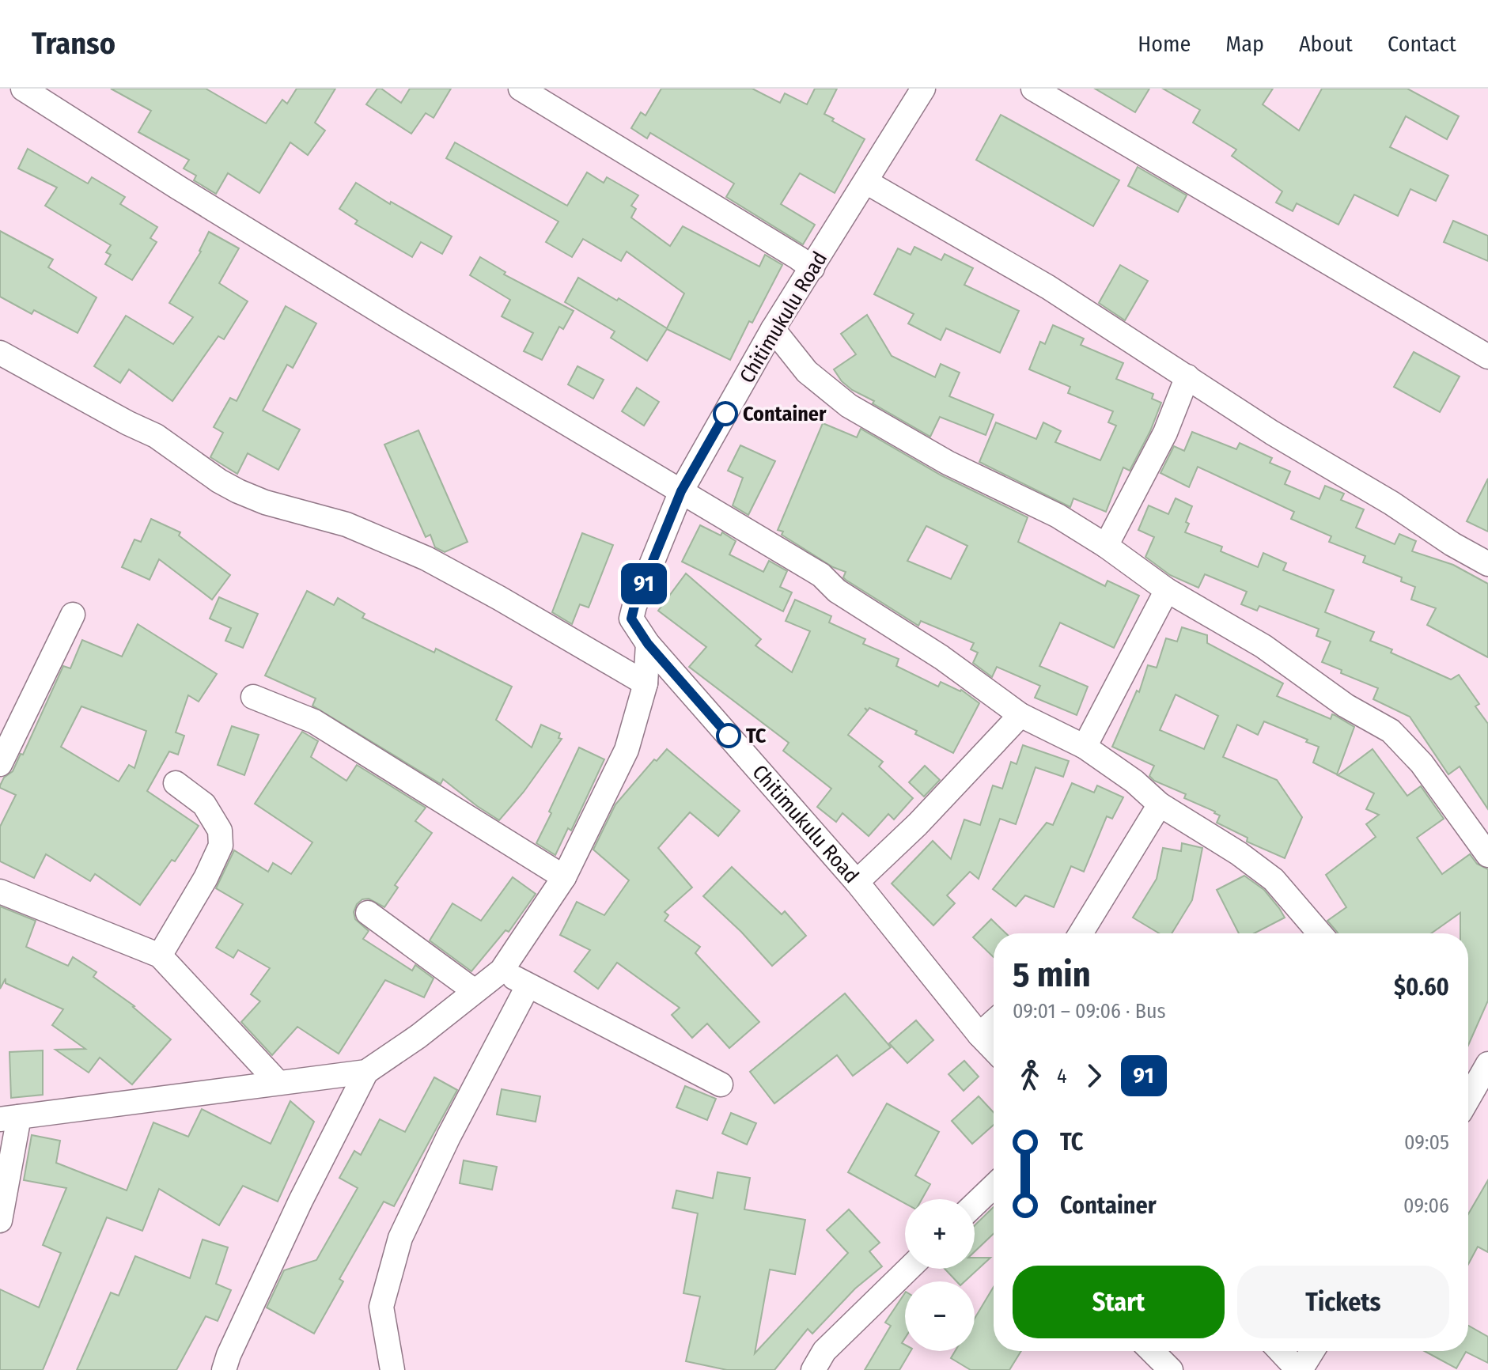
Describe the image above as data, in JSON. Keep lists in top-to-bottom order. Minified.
{"streets":{"street":["Chitimukulu Road"]},"places":["Container","TC"],"lines":["bus line 91"],"page":{"header":"Transo","nav":["Home","Map","About","Contact"],"on_map":"91","heading":["5 min","09:01 – 09:06 · Bus","$0.60"],"legs":["4","91"],"list":[{"name":"TC","value":"09:05"},{"name":"Container","value":"09:06"}],"map_buttons":["+","−"],"buttons":["Start","Tickets"]}}
